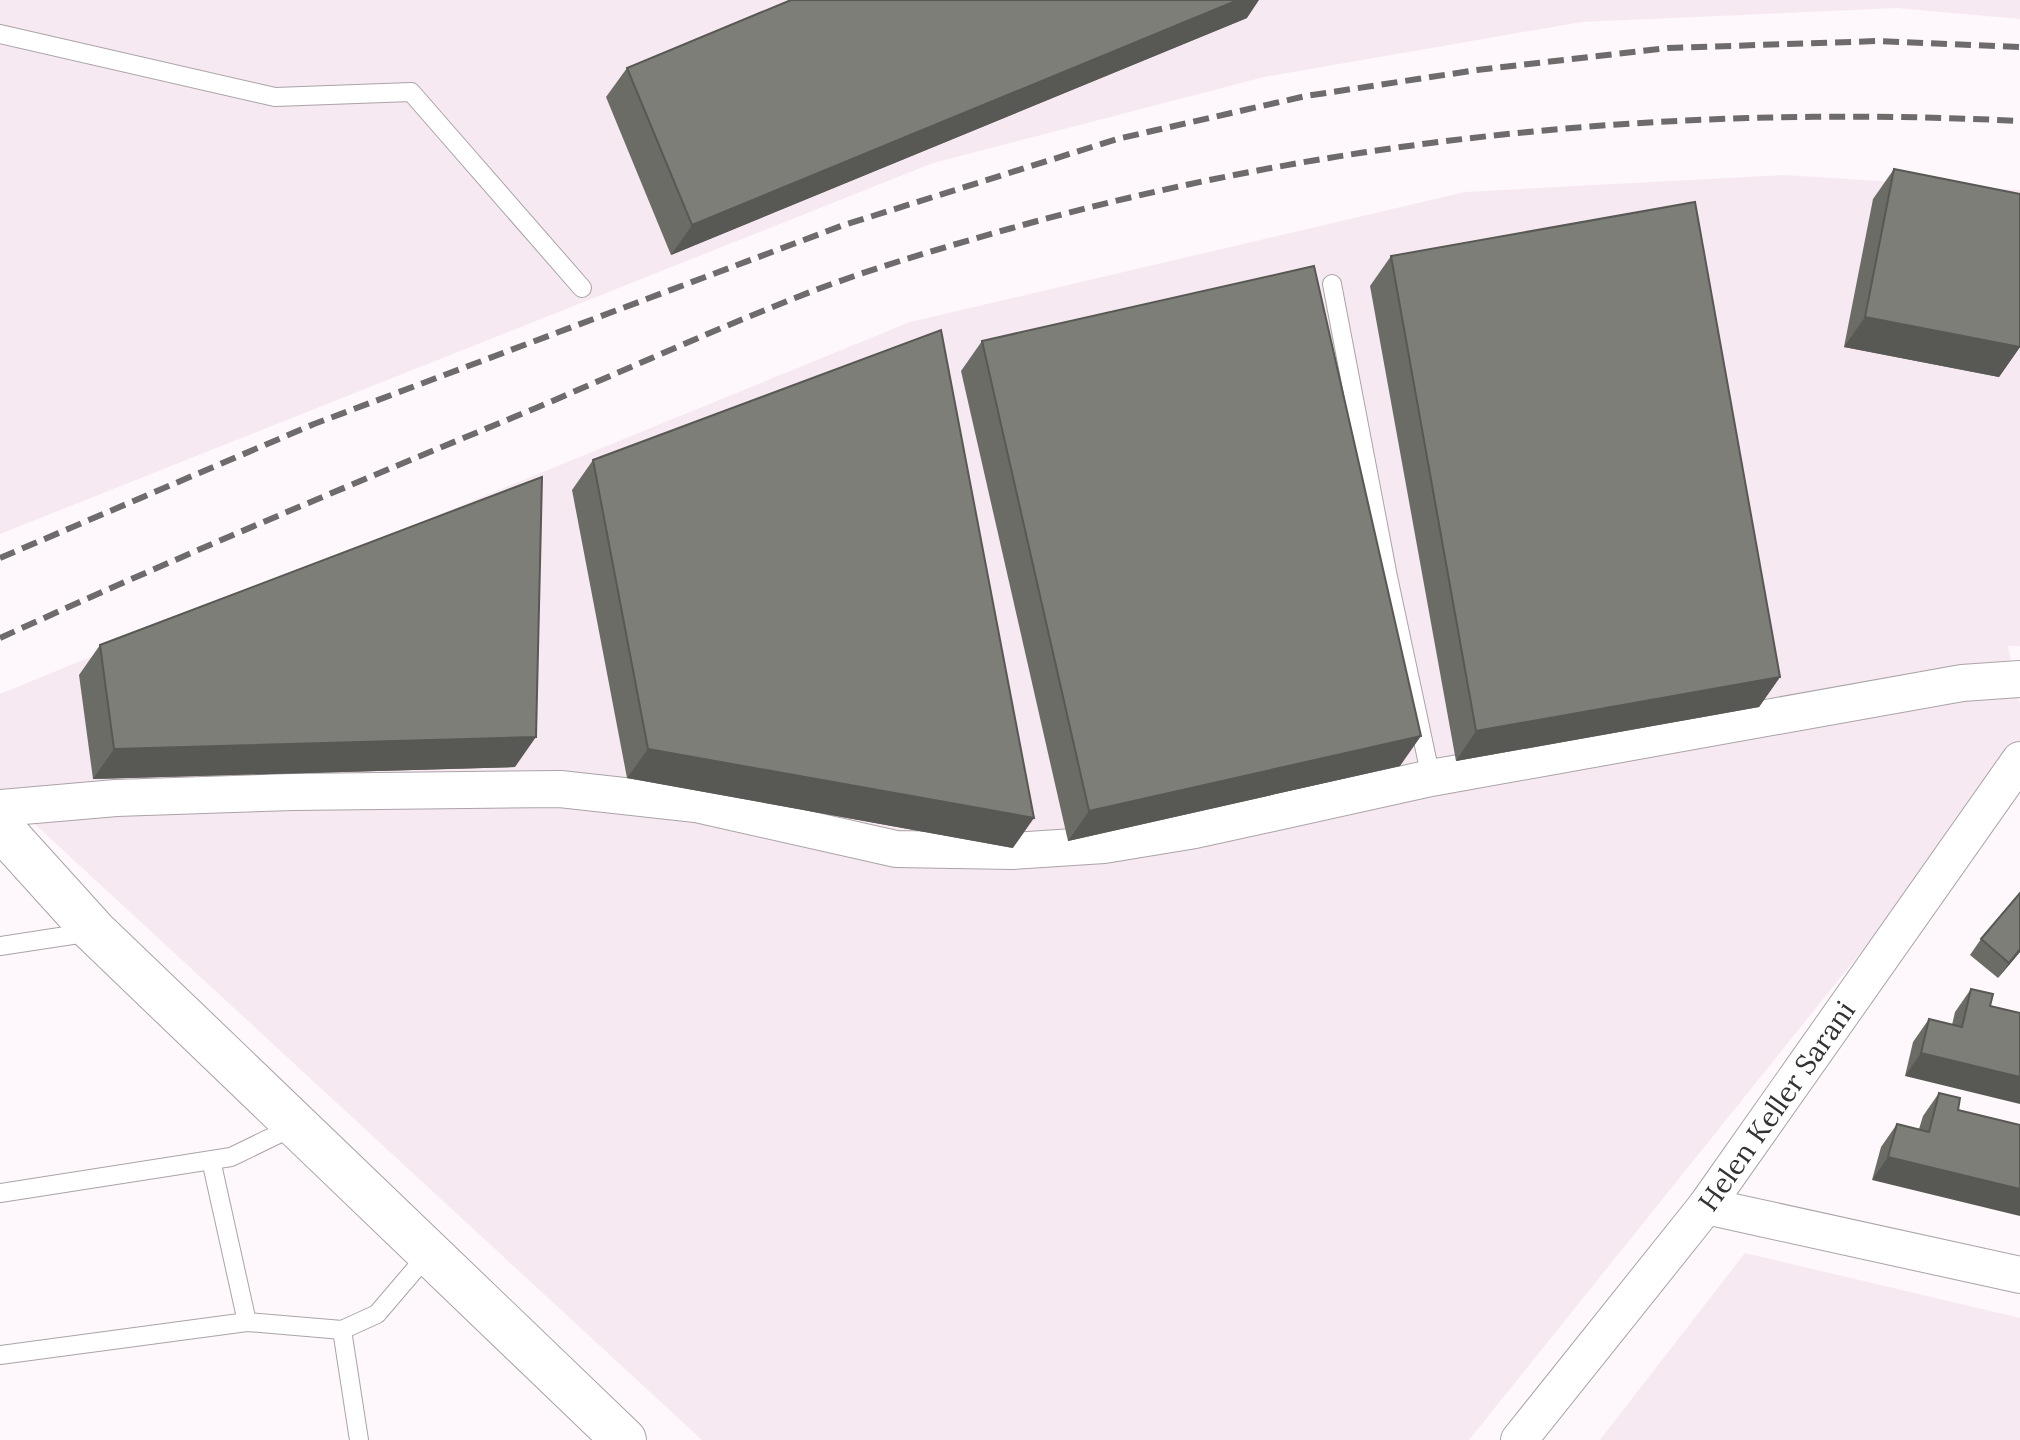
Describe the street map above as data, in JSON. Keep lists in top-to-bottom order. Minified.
{"streets":{"street":["Helen Keller Sarani"]}}
